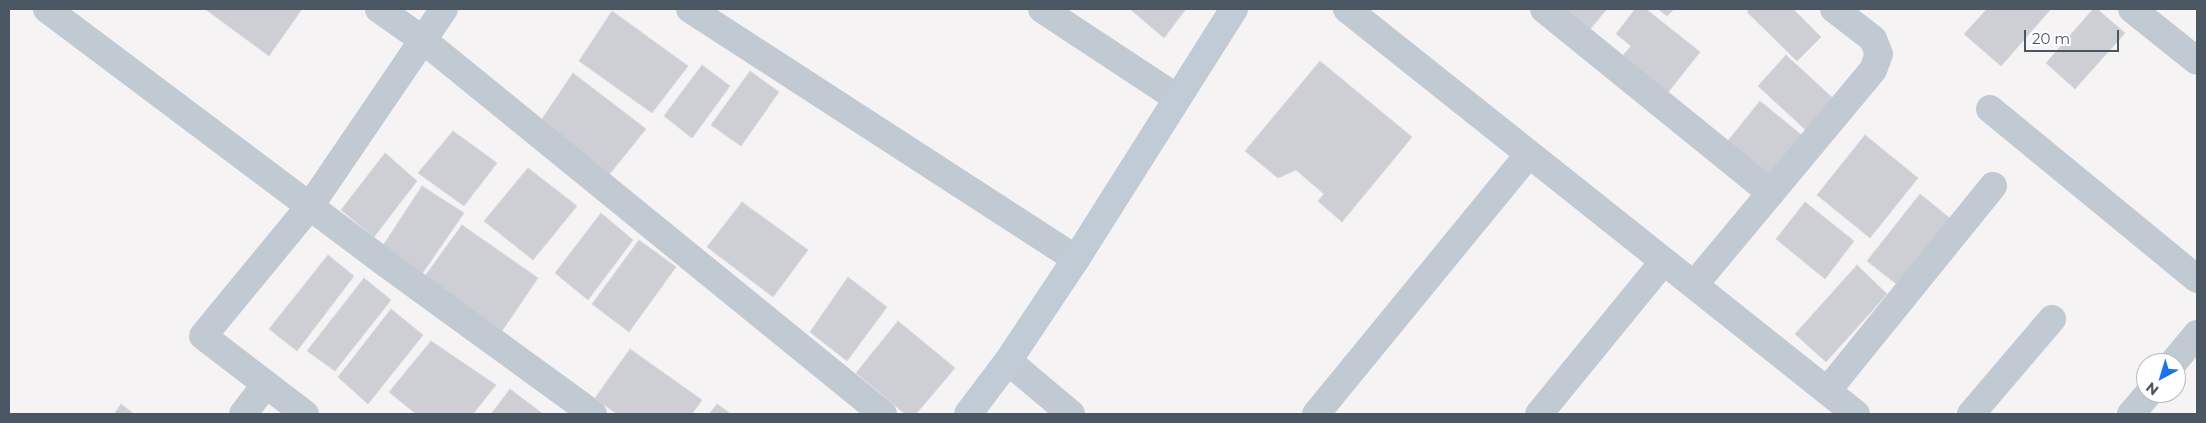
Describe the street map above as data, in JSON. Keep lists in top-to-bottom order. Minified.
{"scale_bar":"20 m","north":"bottom left"}
